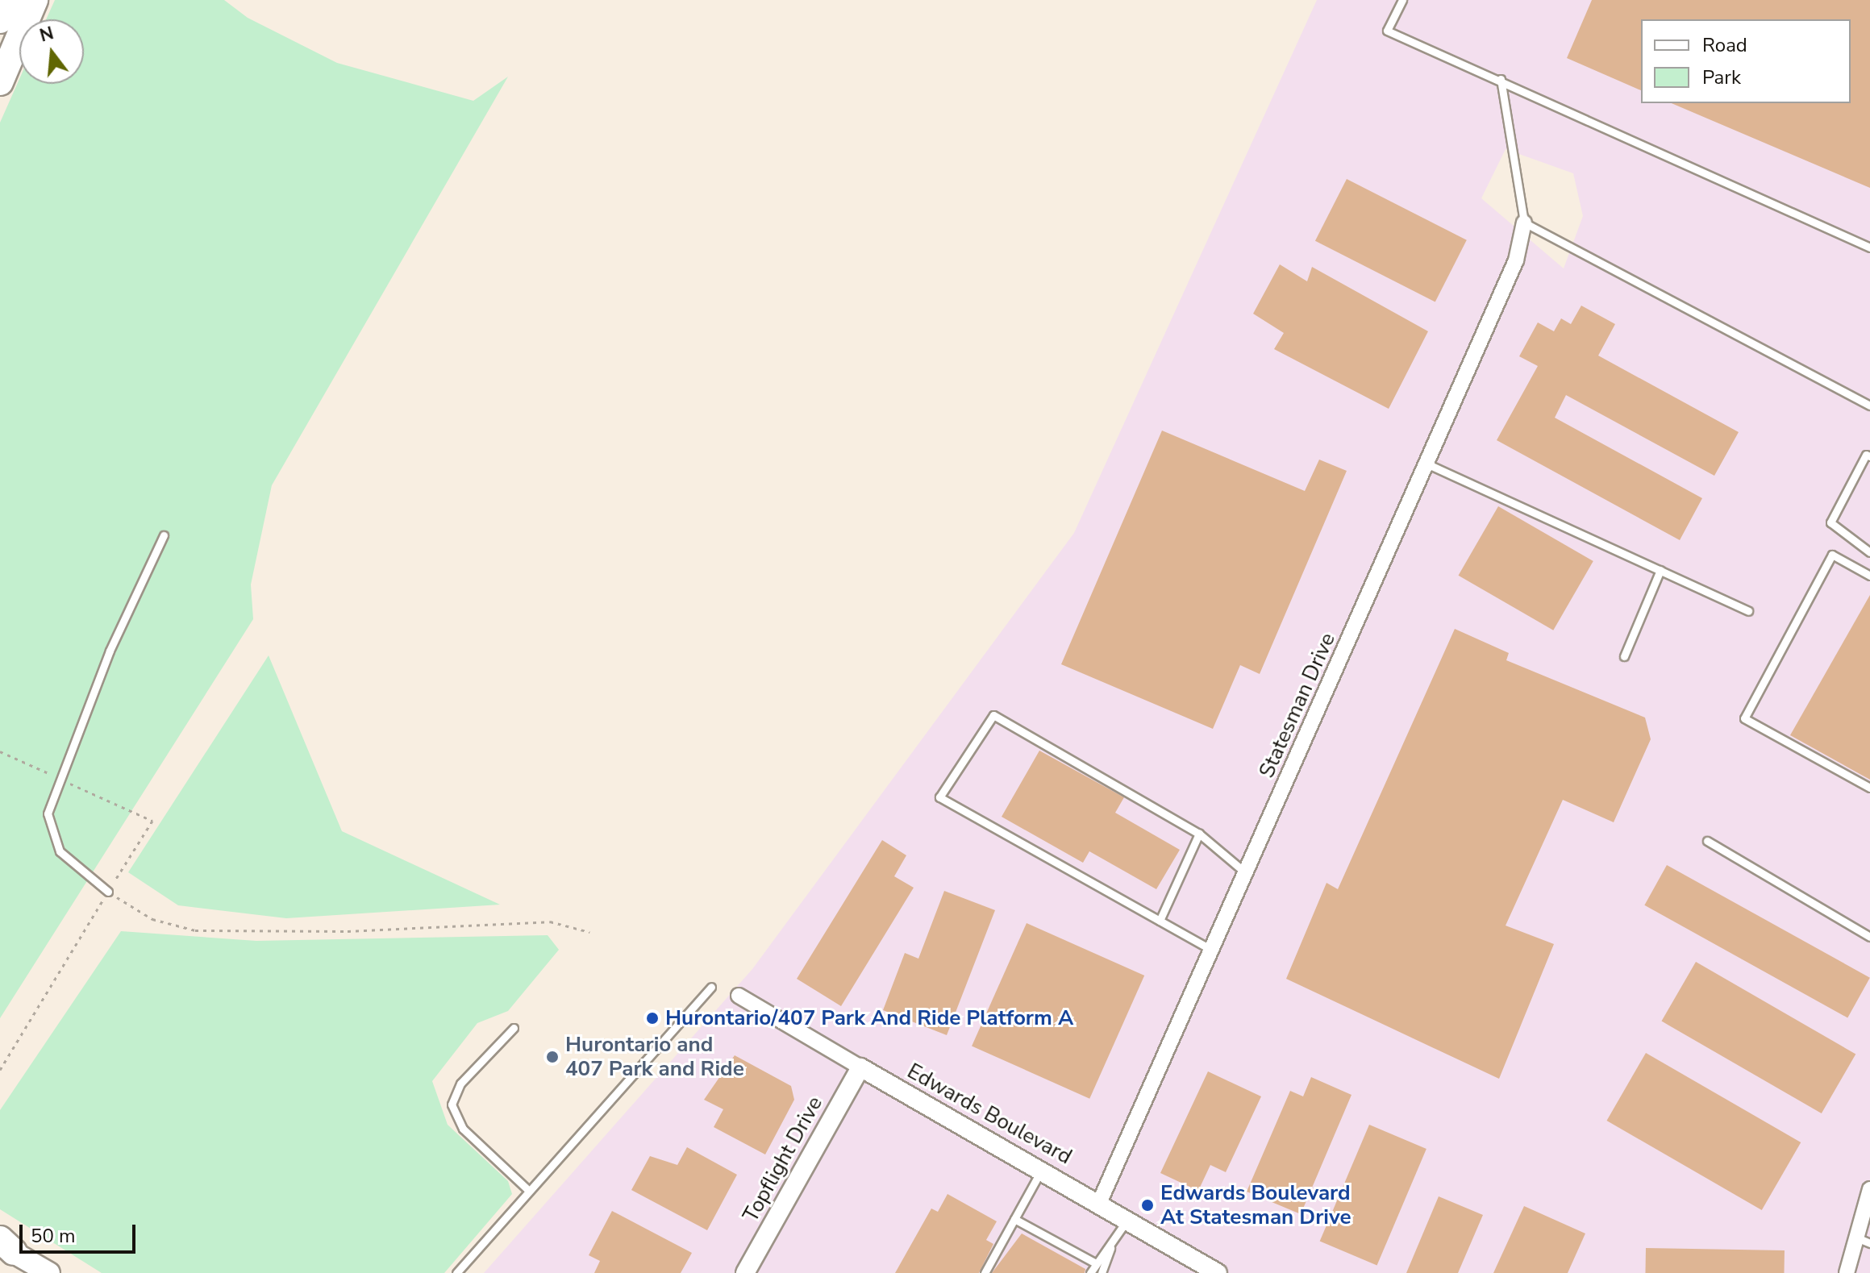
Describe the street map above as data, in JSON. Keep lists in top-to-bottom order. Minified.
{"streets":{"street":["Statesman Drive","Edwards Boulevard","Topflight Drive"]},"crossings":[["Statesman Drive","Edwards Boulevard"],["Edwards Boulevard","Topflight Drive"]],"places":["Hurontario/407 Park And Ride Platform A","Hurontario and 407 Park and Ride","Edwards Boulevard At Statesman Drive"],"legend":["Road","Park"],"scale_bar":"50 m","north":"top"}
